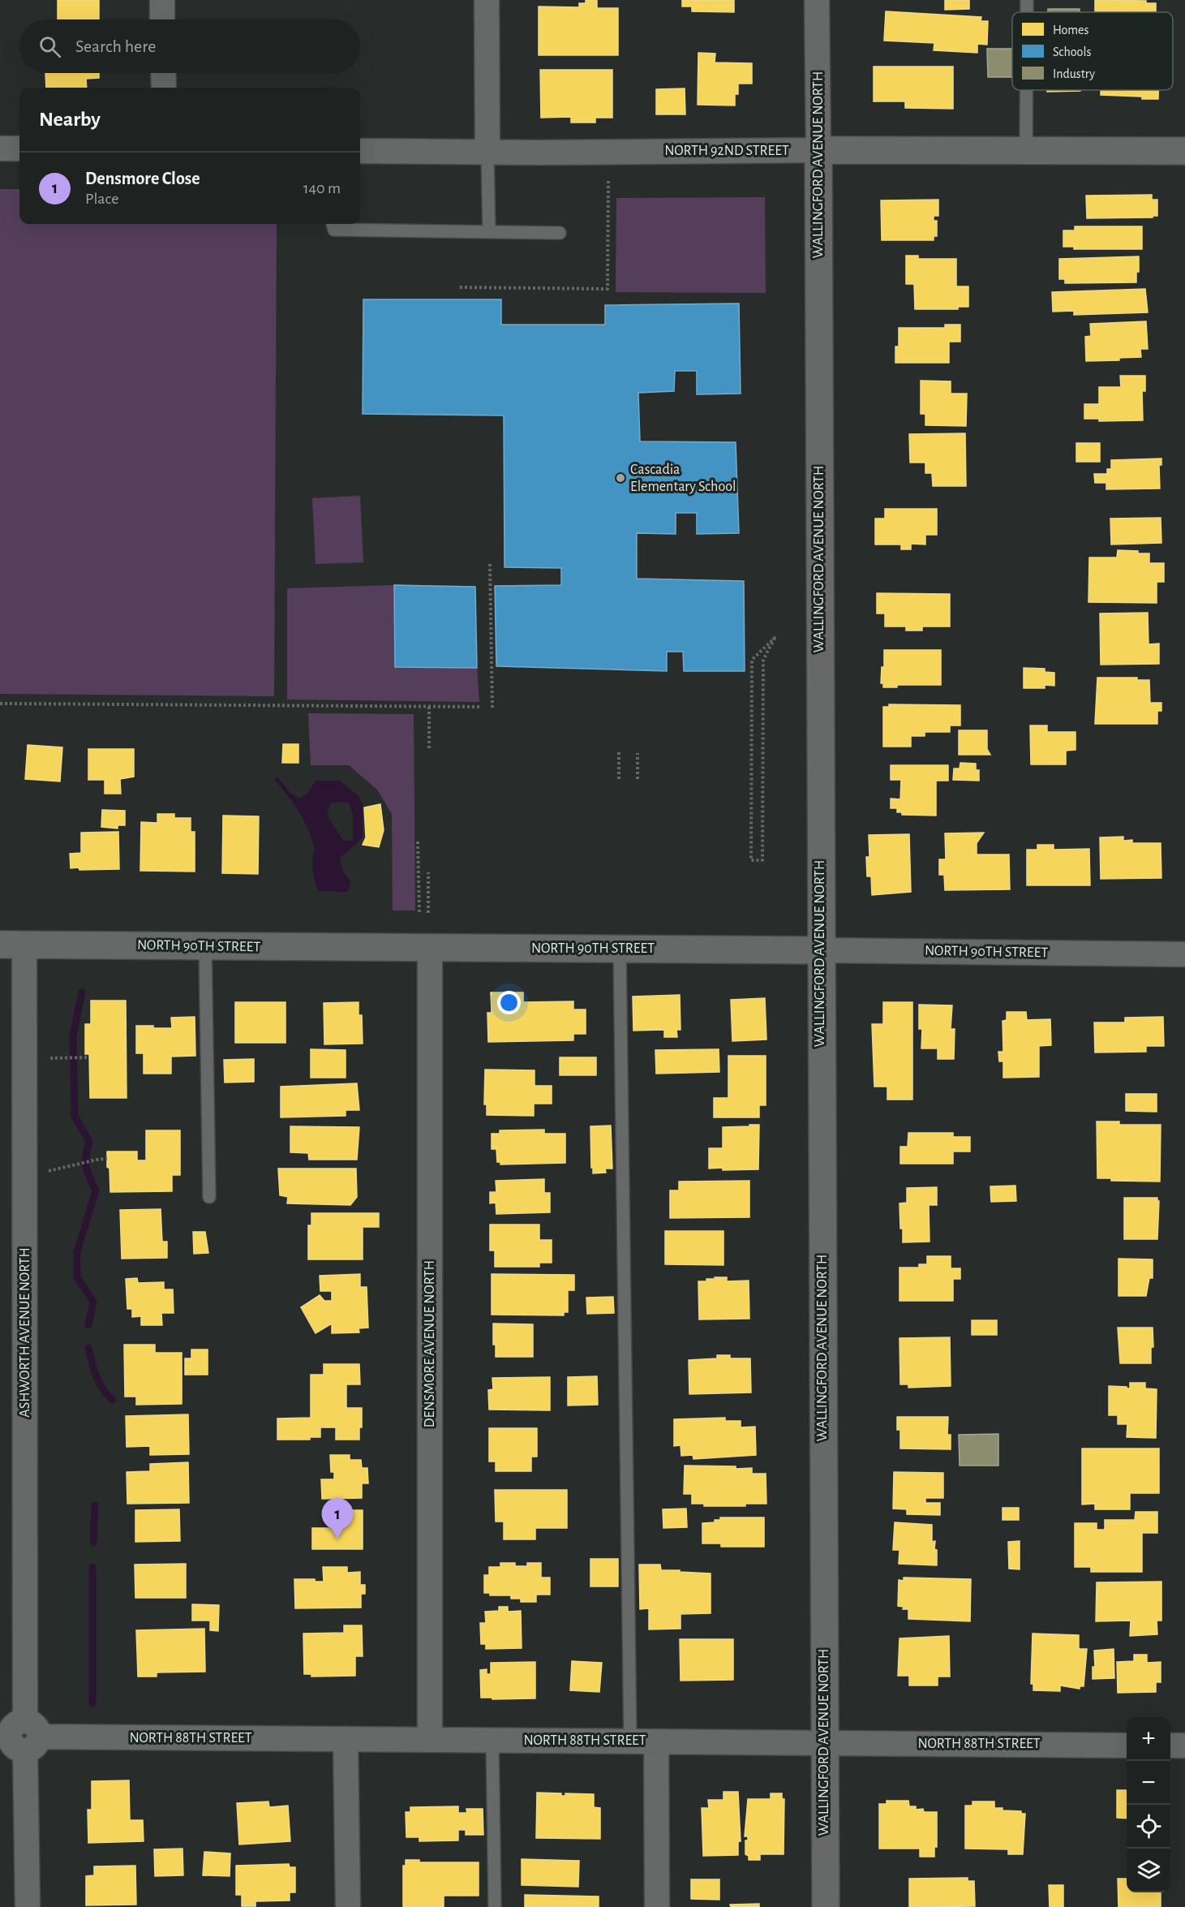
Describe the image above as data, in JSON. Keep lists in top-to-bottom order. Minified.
{"streets":{"street":["NORTH 92ND STREET","WALLINGFORD AVENUE NORTH","NORTH 90TH STREET","ASHWORTH AVENUE NORTH","DENSMORE AVENUE NORTH","NORTH 88TH STREET"]},"crossings":[["NORTH 92ND STREET","WALLINGFORD AVENUE NORTH"],["WALLINGFORD AVENUE NORTH","NORTH 90TH STREET"],["WALLINGFORD AVENUE NORTH","NORTH 88TH STREET"],["NORTH 90TH STREET","ASHWORTH AVENUE NORTH"],["NORTH 90TH STREET","DENSMORE AVENUE NORTH"],["ASHWORTH AVENUE NORTH","NORTH 88TH STREET"],["DENSMORE AVENUE NORTH","NORTH 88TH STREET"]],"places":["Cascadia Elementary School"],"legend":["Homes","Schools","Industry"],"page":{"search":"Search here","heading":"Nearby","list":[{"mark":"1","name":"Densmore Close","note":"Place","value":"140 m"}],"pins":"1","map_buttons":["+","−"]}}
